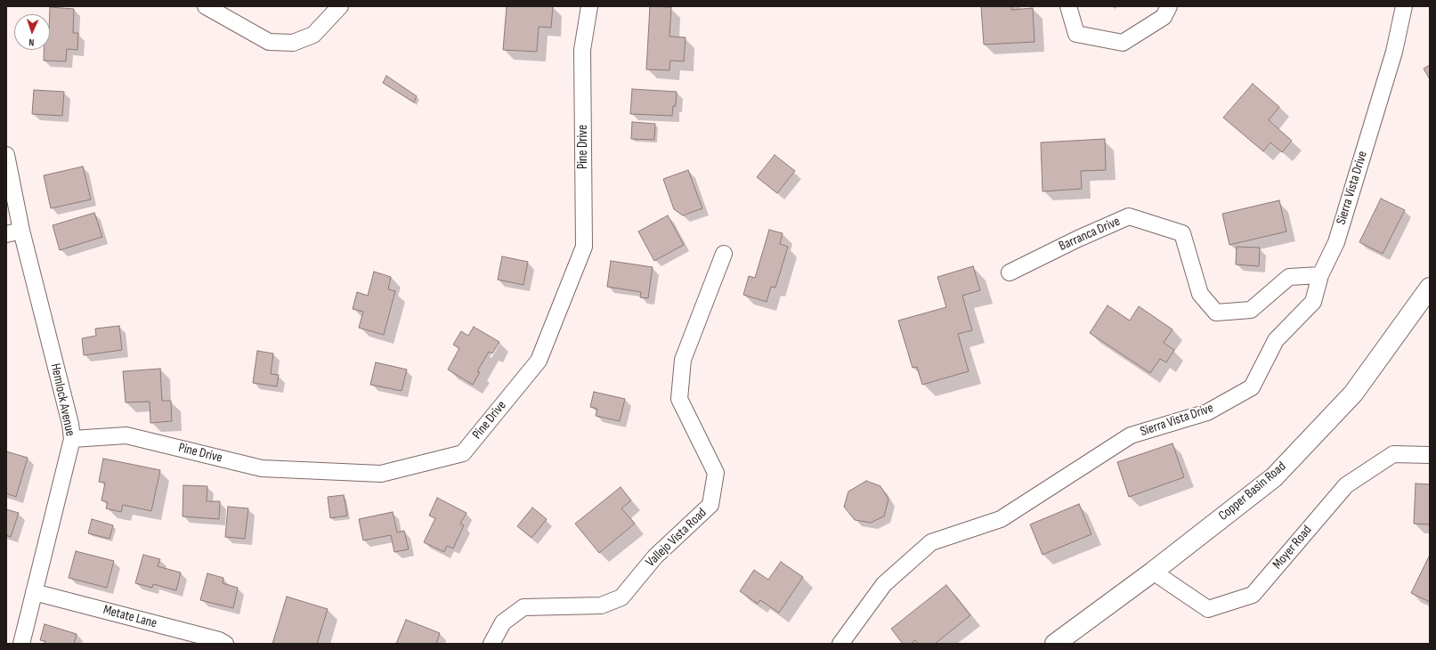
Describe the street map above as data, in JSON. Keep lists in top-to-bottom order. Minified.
{"streets":{"street":["Pine Drive","Sierra Vista Drive","Barranca Drive","Hemlock Avenue","Copper Basin Road","Vallejo Vista Road","Moyer Road","Metate Lane"]},"crossings":[["Pine Drive","Hemlock Avenue"],["Sierra Vista Drive","Barranca Drive"],["Hemlock Avenue","Metate Lane"],["Copper Basin Road","Moyer Road"]],"north":"bottom"}
